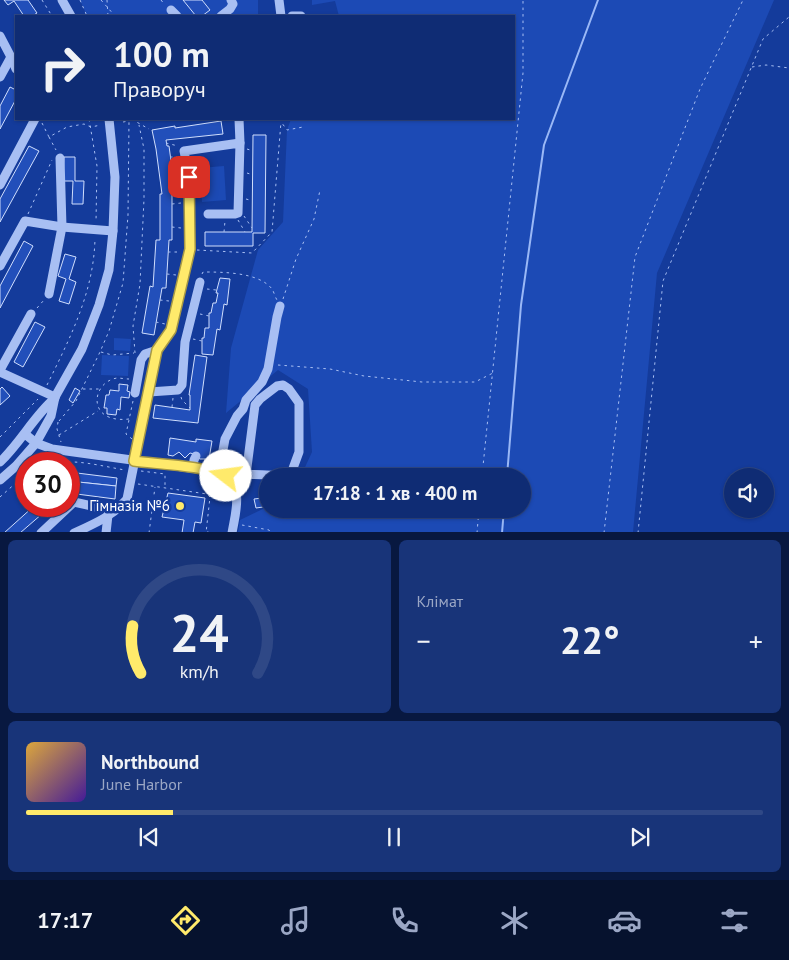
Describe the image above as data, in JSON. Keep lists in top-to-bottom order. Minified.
{"places":["Гімназія №6"],"page":{"turn":["100 m","Праворуч"],"limit":"30","trip":"17:18 · 1 хв · 400 m","tile":"Клімат","heat":["−","22°","+"],"song":["Northbound","June Harbor"],"tabs":"17:17","gauge":["24","km/h"]}}
